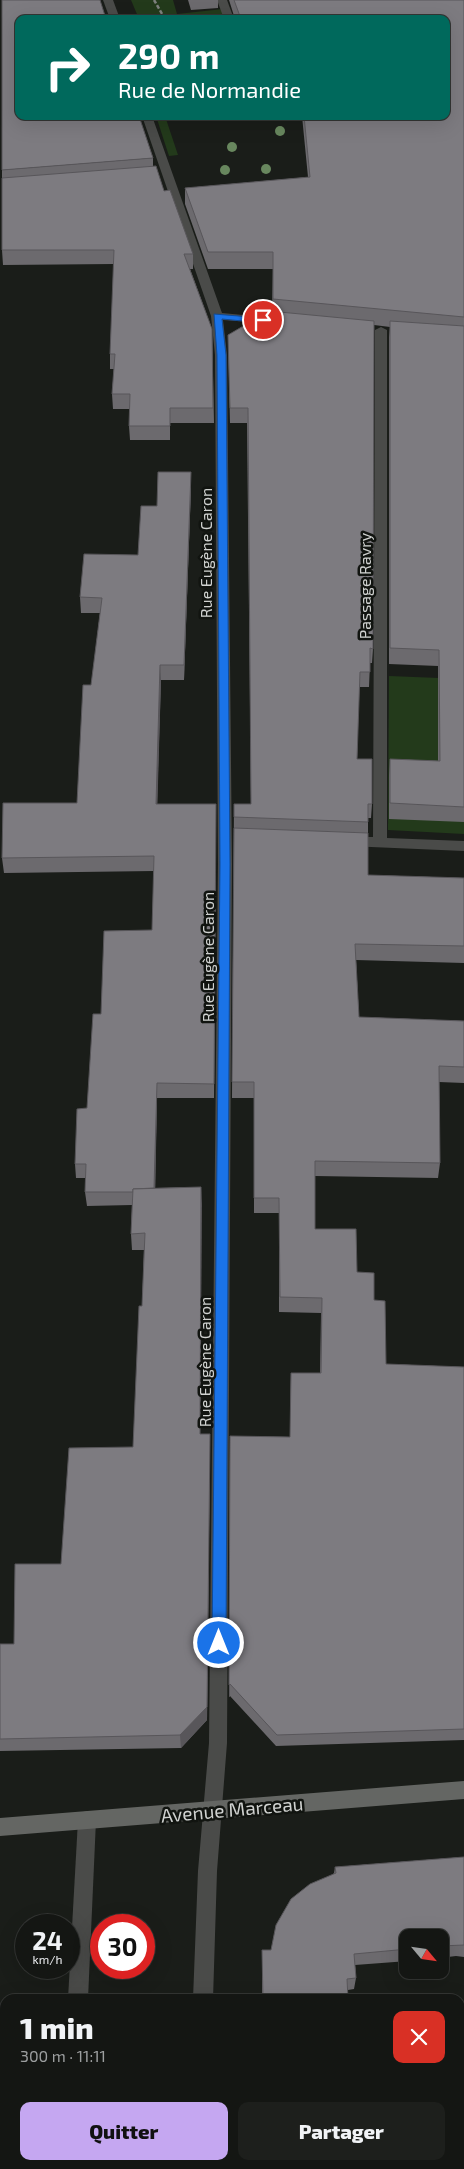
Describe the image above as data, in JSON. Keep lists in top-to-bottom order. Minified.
{"streets":{"street":["Rue Eugène Caron","Passage Ravry","Avenue Marceau"]},"crossings":[["Rue Eugène Caron","Avenue Marceau"]],"north":"bottom right","page":{"turn":["290 m","Rue de Normandie"],"speed":"24 km/h","limit":"30","heading":["1 min","300 m · 11:11"],"buttons":["Quitter","Partager"]}}
